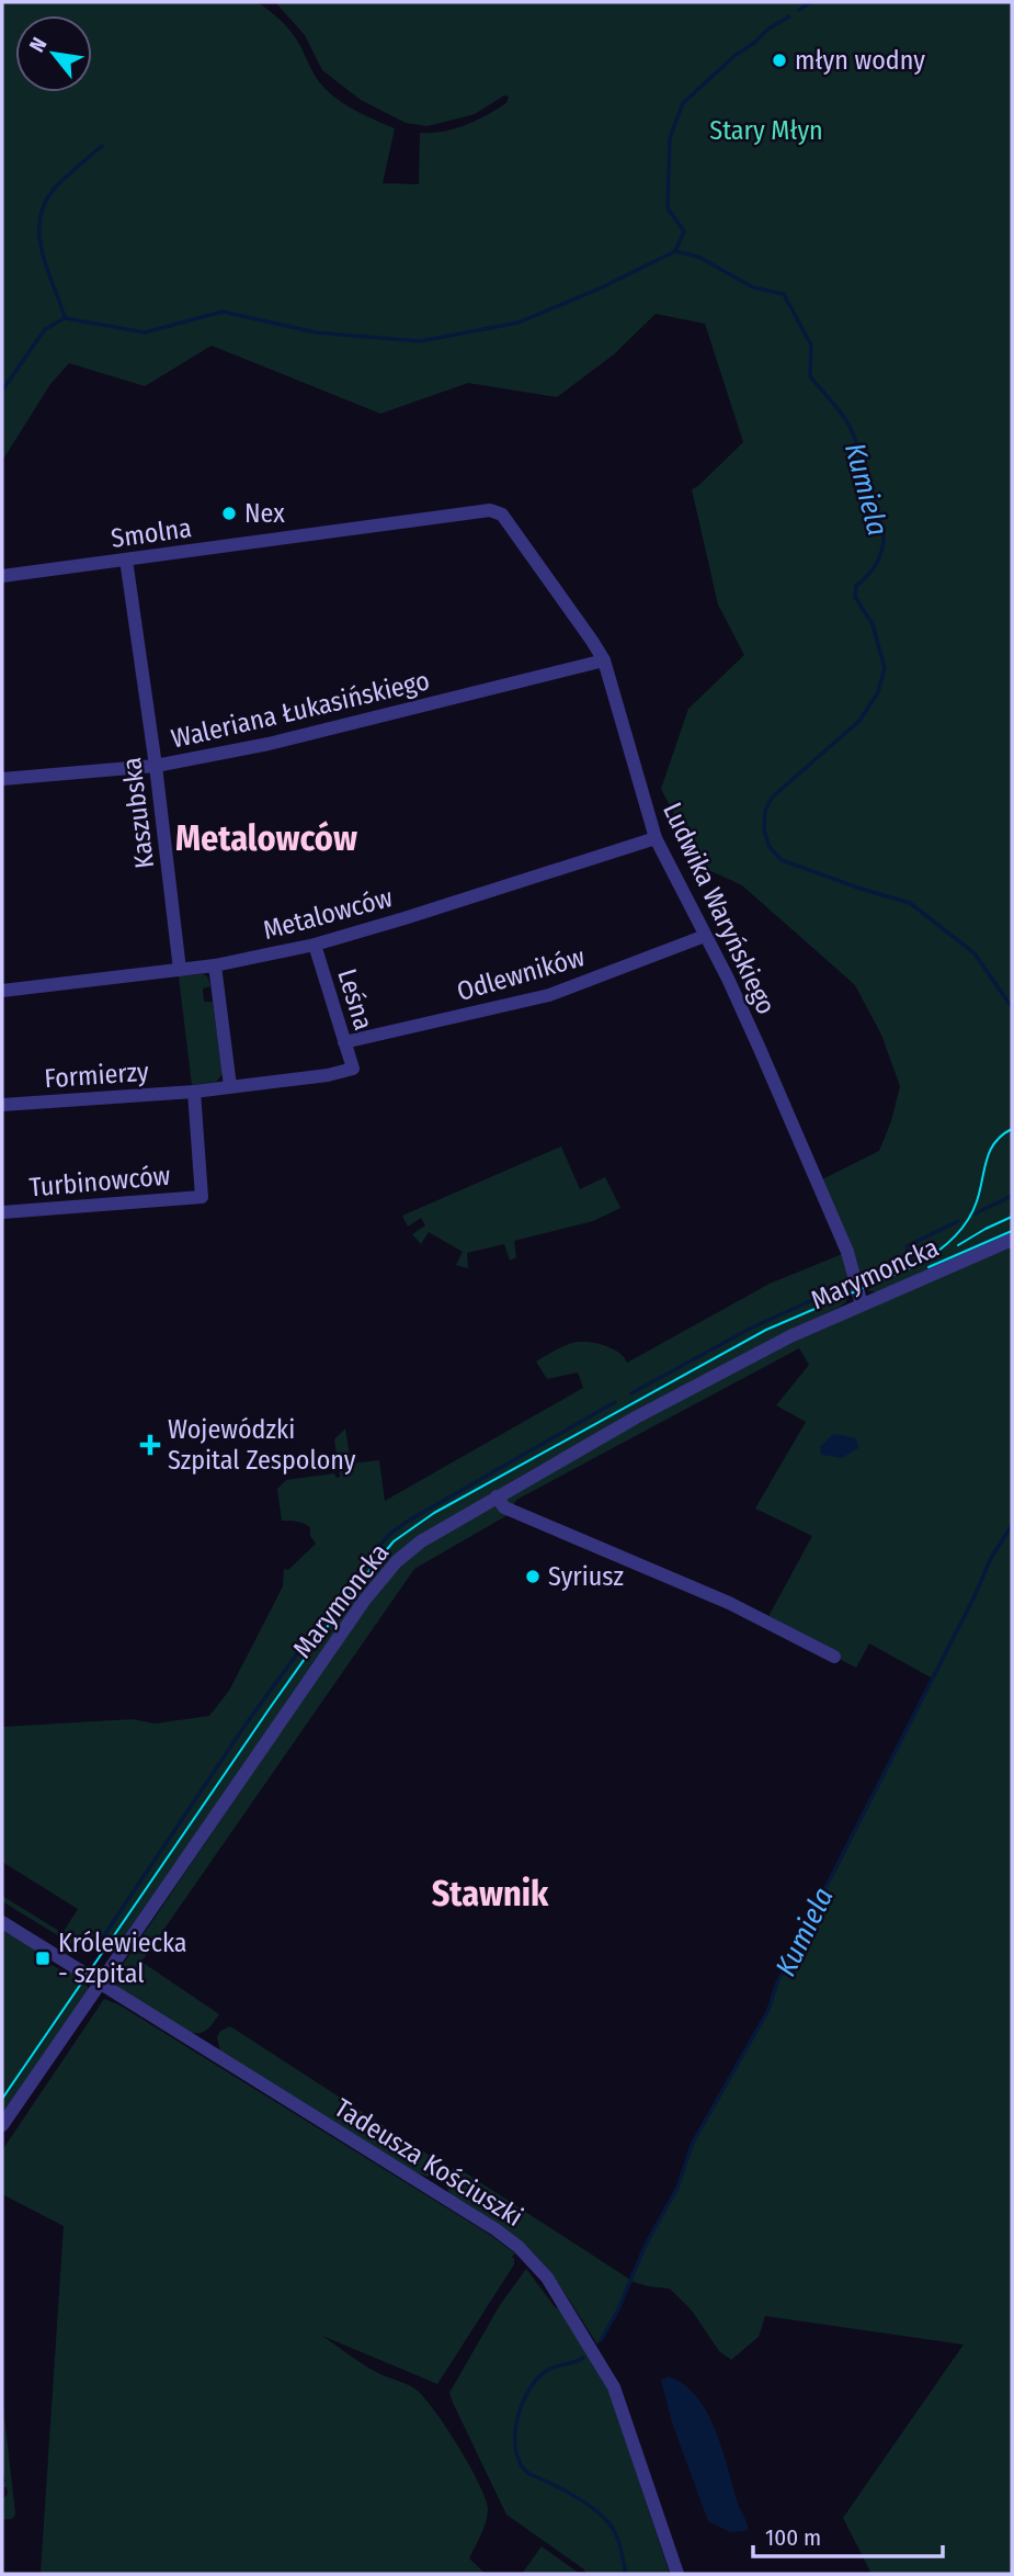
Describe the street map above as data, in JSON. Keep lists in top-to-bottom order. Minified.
{"streets":{"street":["Smolna","Waleriana Łukasińskiego","Kaszubska","Ludwika Waryńskiego","Metalowców","Odlewników","Leśna","Formierzy","Turbinowców","Marymoncka","Tadeusza Kościuszki"]},"crossings":[["Smolna","Kaszubska"],["Smolna","Ludwika Waryńskiego"],["Waleriana Łukasińskiego","Kaszubska"],["Waleriana Łukasińskiego","Ludwika Waryńskiego"],["Kaszubska","Metalowców"],["Ludwika Waryńskiego","Metalowców"],["Ludwika Waryńskiego","Odlewników"],["Ludwika Waryńskiego","Marymoncka"],["Metalowców","Leśna"],["Odlewników","Leśna"],["Formierzy","Turbinowców"],["Marymoncka","Tadeusza Kościuszki"]],"districts":["Metalowców","Stawnik"],"water":["Kumiela"],"parks":["Stary Młyn"],"places":{"other":["młyn wodny","Nex","Syriusz"],"health":["Wojewódzki Szpital Zespolony"],"transit":["Królewiecka - szpital"]},"scale_bar":"100 m","north":"top left"}
